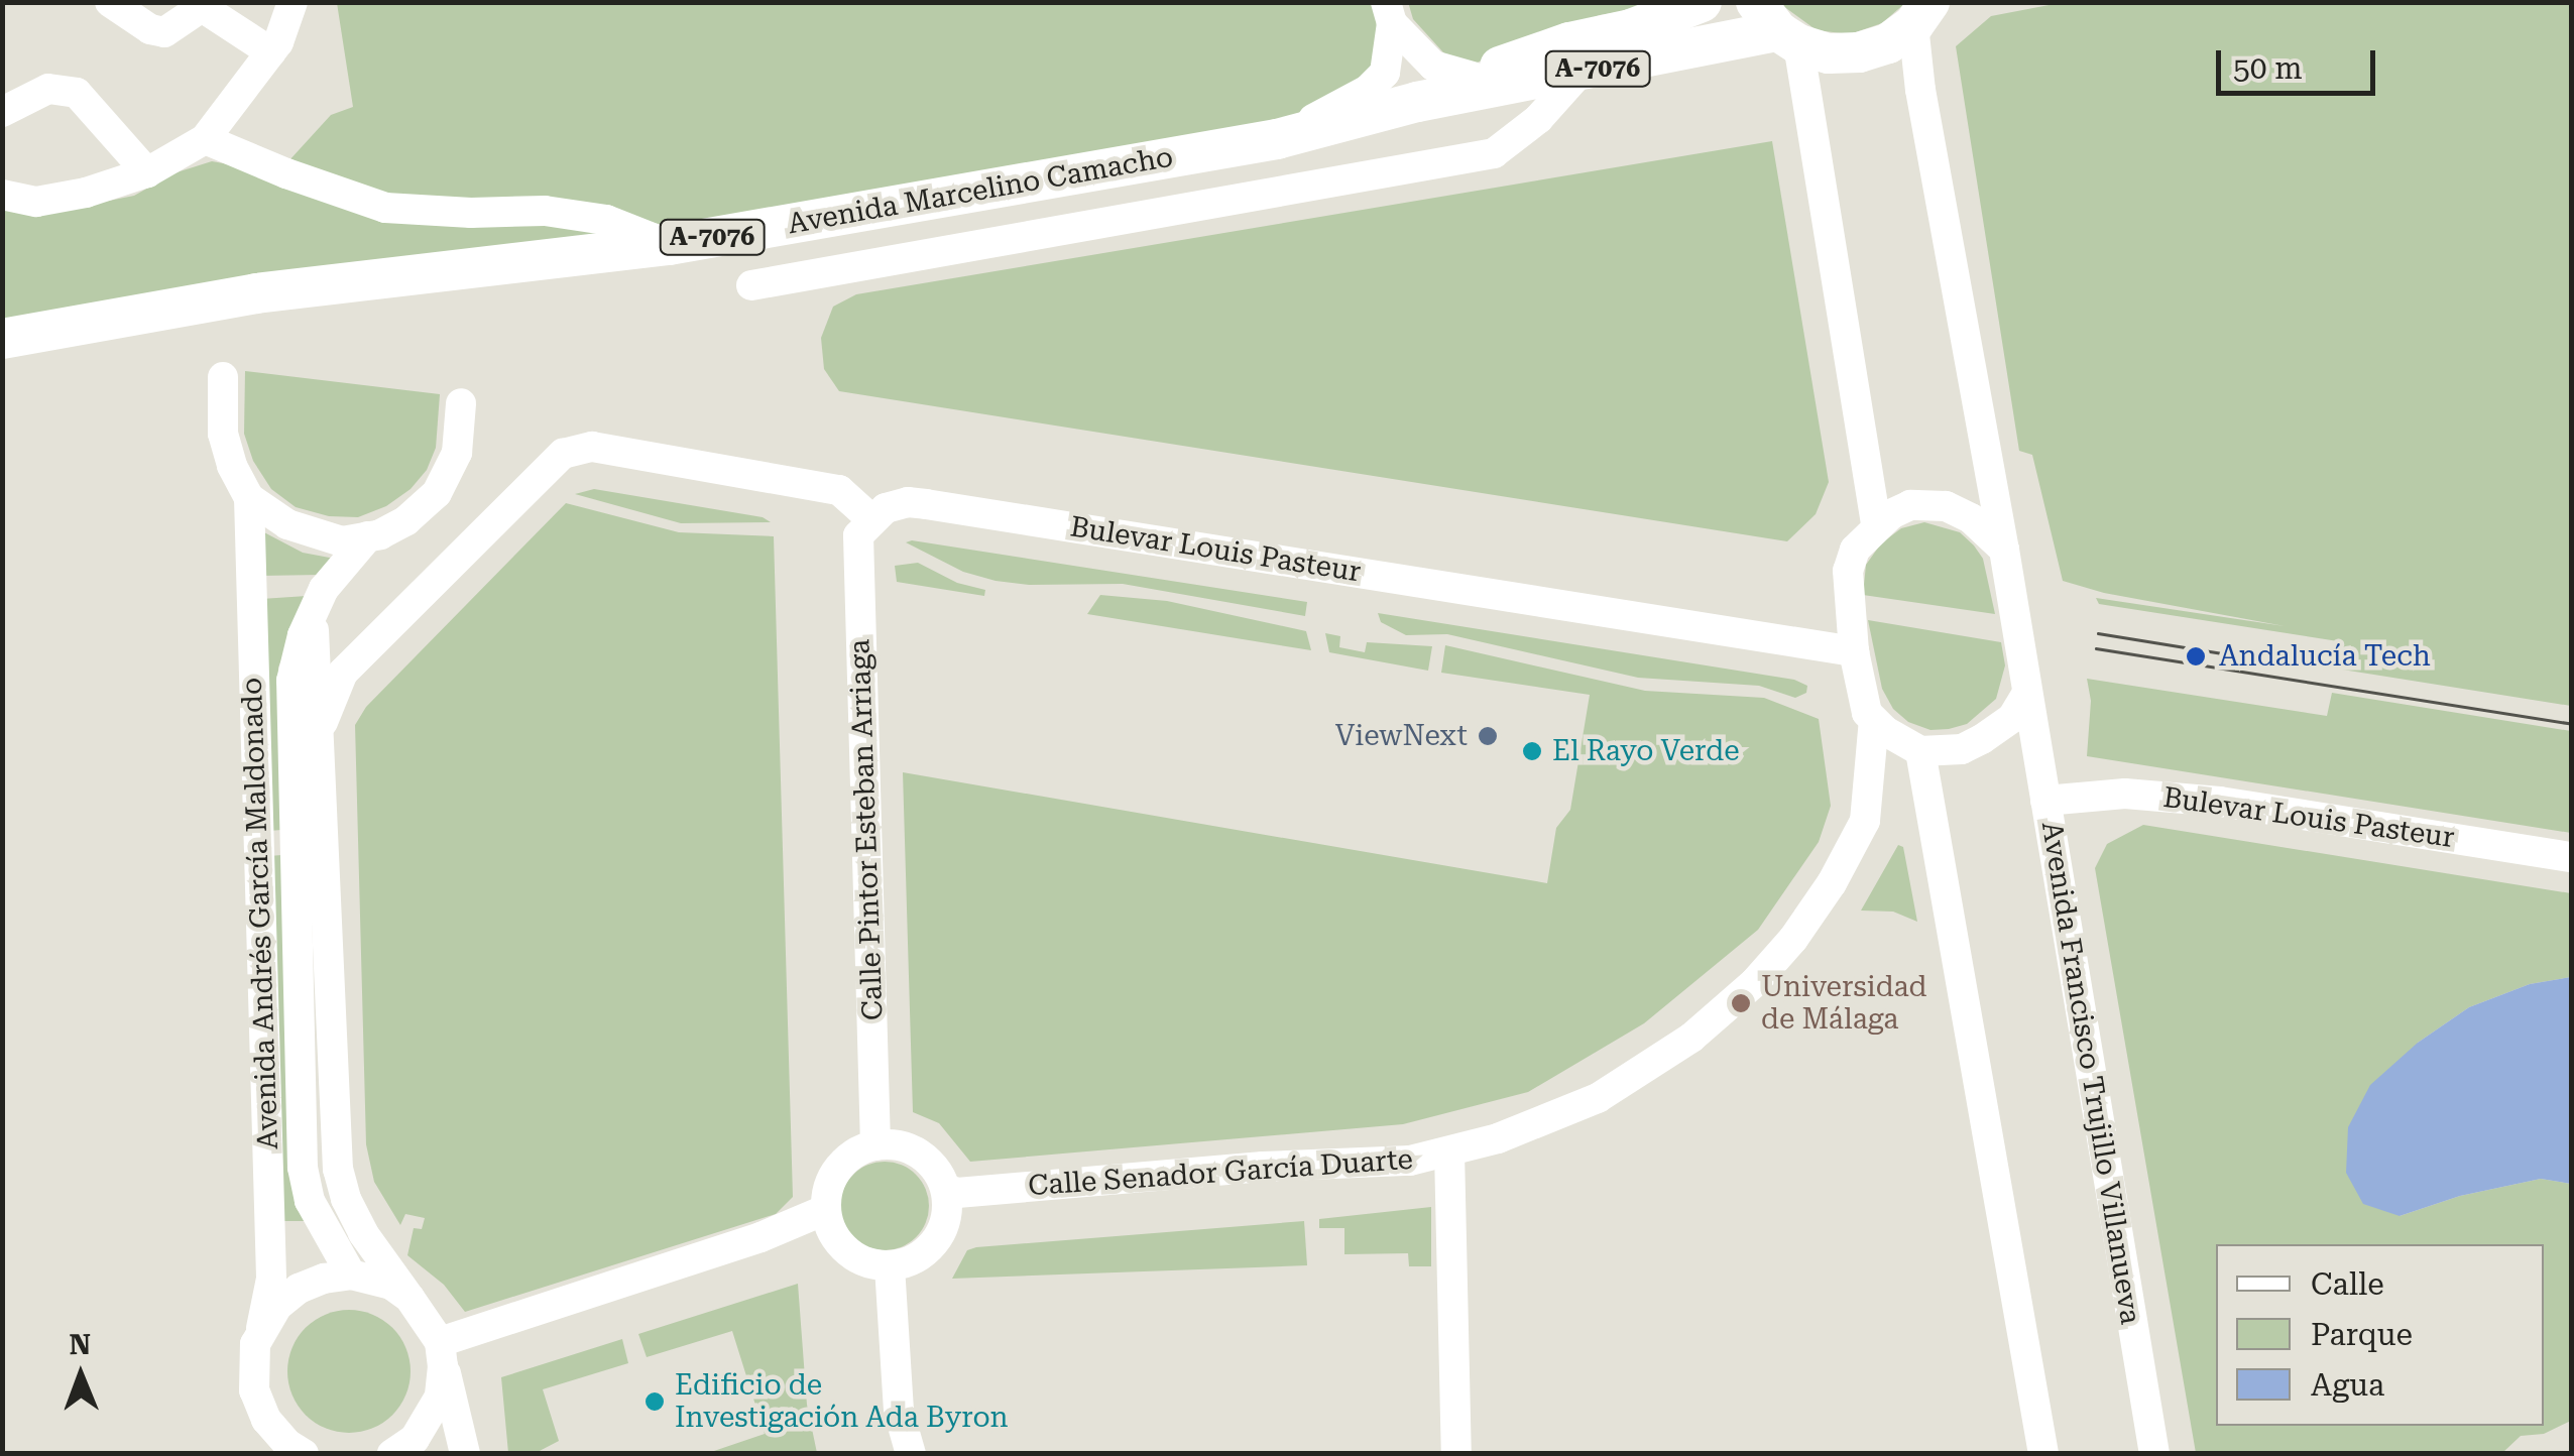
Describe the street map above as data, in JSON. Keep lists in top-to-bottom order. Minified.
{"streets":{"main road":["A-7076","Avenida Marcelino Camacho"],"street":["Bulevar Louis Pasteur","Calle Pintor Esteban Arriaga","Avenida Andrés García Maldonado","Avenida Francisco Trujillo Villanueva","Calle Senador García Duarte"]},"crossings":[["A-7076","Avenida Marcelino Camacho"],["Bulevar Louis Pasteur","Calle Pintor Esteban Arriaga"],["Bulevar Louis Pasteur","Avenida Francisco Trujillo Villanueva"],["Bulevar Louis Pasteur","Calle Senador García Duarte"],["Calle Pintor Esteban Arriaga","Calle Senador García Duarte"],["Avenida Francisco Trujillo Villanueva","Calle Senador García Duarte"]],"places":["Andalucía Tech","ViewNext","El Rayo Verde","Universidad de Málaga","Edificio de Investigación Ada Byron"],"legend":["Calle","Parque","Agua"],"scale_bar":"50 m","north":"top"}
